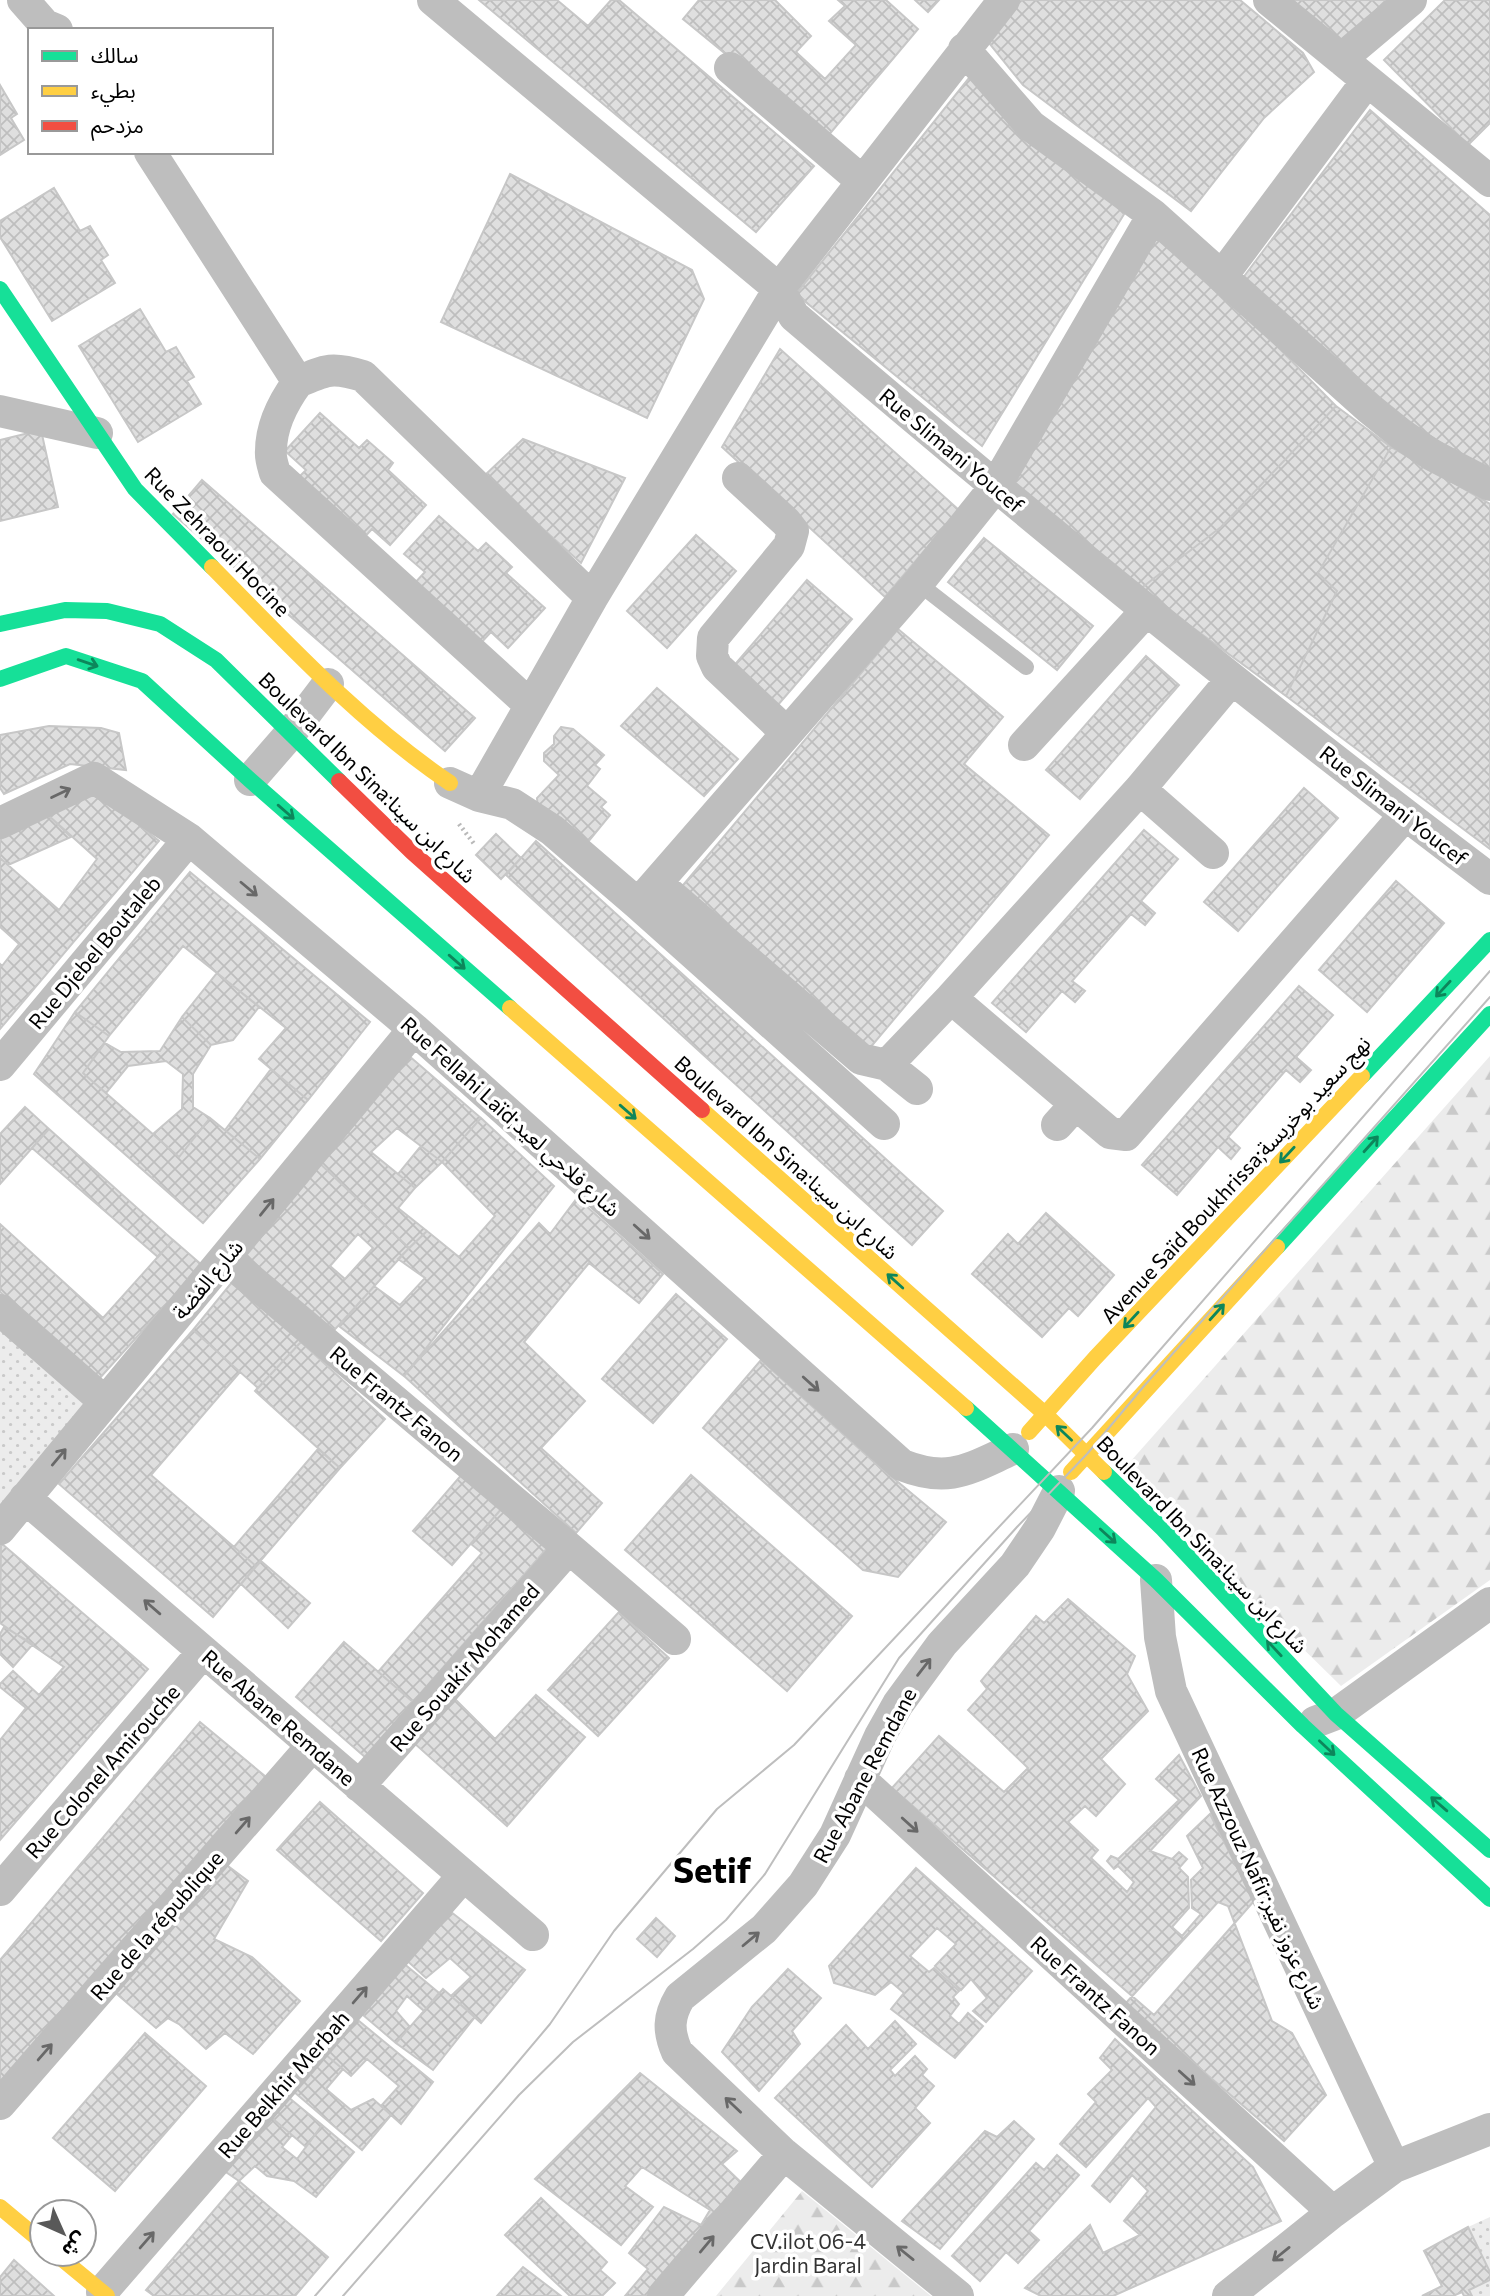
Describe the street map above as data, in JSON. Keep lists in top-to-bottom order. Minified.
{"streets":{"main road":["Rue Zehraoui Hocine","Boulevard Ibn Sina:شارع ابن سينا","Avenue Saïd Boukhrissa;نهج سعيد بوخريسة"],"street":["Rue Slimani Youcef","Rue Djebel Boutaleb","Rue Fellahi Laïd;شارع فلاحي لعيد","شارع الفضة","Rue Frantz Fanon","Rue Souakir Mohamed","Rue Abane Remdane","Rue Colonel Amirouche","Rue Azzouz Nafir;شارع عزوز نفير","Rue de la république","Rue Belkhir Merbah"]},"crossings":[["Boulevard Ibn Sina:شارع ابن سينا","Avenue Saïd Boukhrissa;نهج سعيد بوخريسة"],["Rue Djebel Boutaleb","Rue Fellahi Laïd;شارع فلاحي لعيد"],["Rue Fellahi Laïd;شارع فلاحي لعيد","Avenue Saïd Boukhrissa;نهج سعيد بوخريسة"],["Rue Fellahi Laïd;شارع فلاحي لعيد","شارع الفضة"],["شارع الفضة","Rue Frantz Fanon"],["شارع الفضة","Rue Abane Remdane"],["Rue Frantz Fanon","Rue Souakir Mohamed"],["Rue Frantz Fanon","Rue Abane Remdane"],["Rue Souakir Mohamed","Rue Abane Remdane"],["Rue Abane Remdane","Rue Colonel Amirouche"],["Rue Abane Remdane","Rue de la république"],["Rue Abane Remdane","Rue Belkhir Merbah"]],"one_way":["شارع الفضة","Rue Frantz Fanon","Rue de la république","Rue Belkhir Merbah"],"districts":["Setif"],"parks":["CV.ilot 06-4 Jardin Baral"],"legend":["سالك","بطيء","مزدحم"],"north":"bottom right"}
